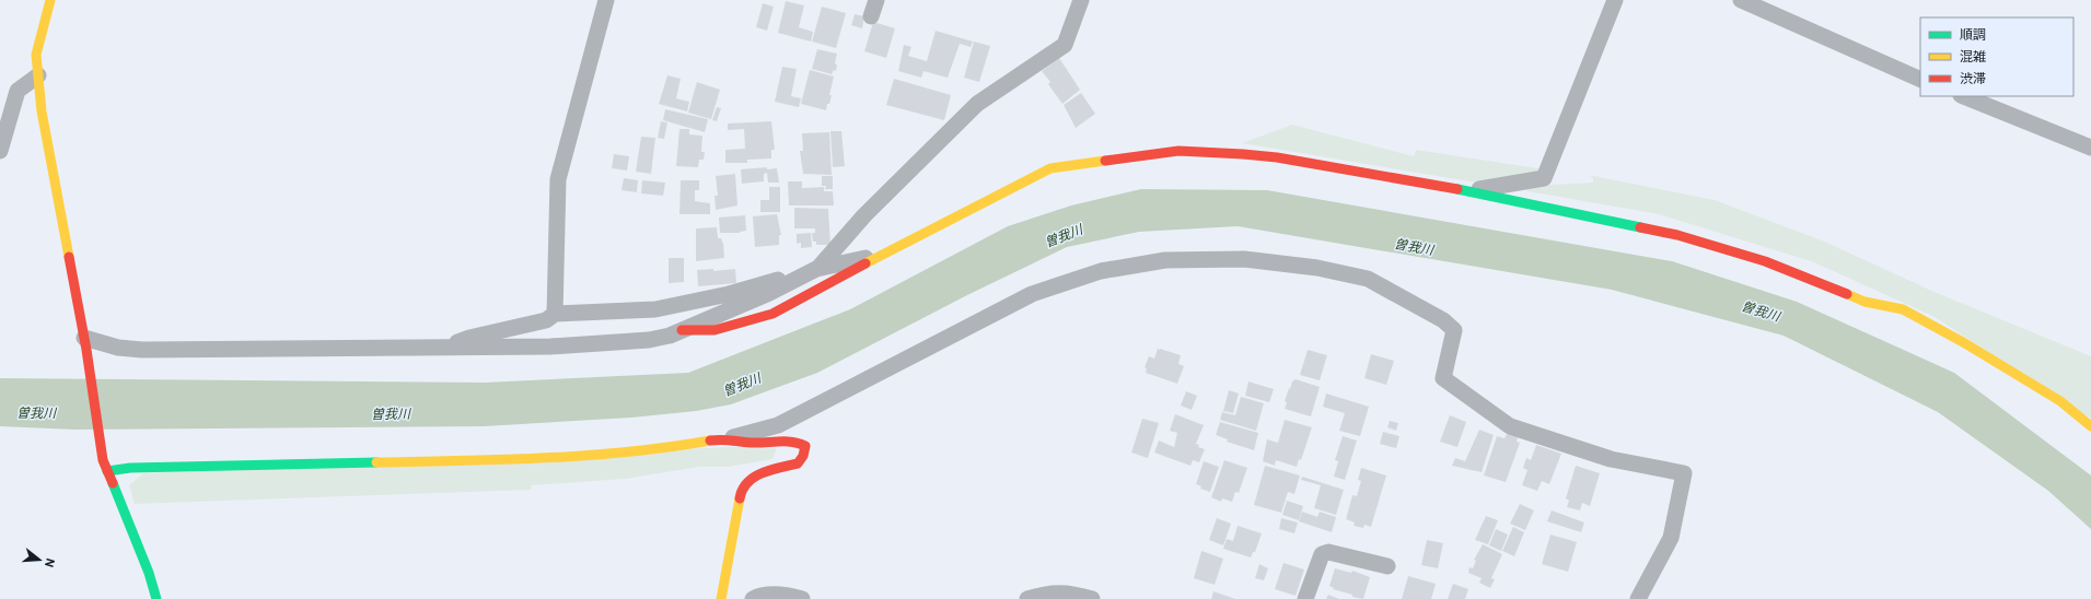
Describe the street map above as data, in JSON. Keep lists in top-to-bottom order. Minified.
{"water":["曽我川"],"legend":["順調","混雑","渋滞"],"north":"right"}
